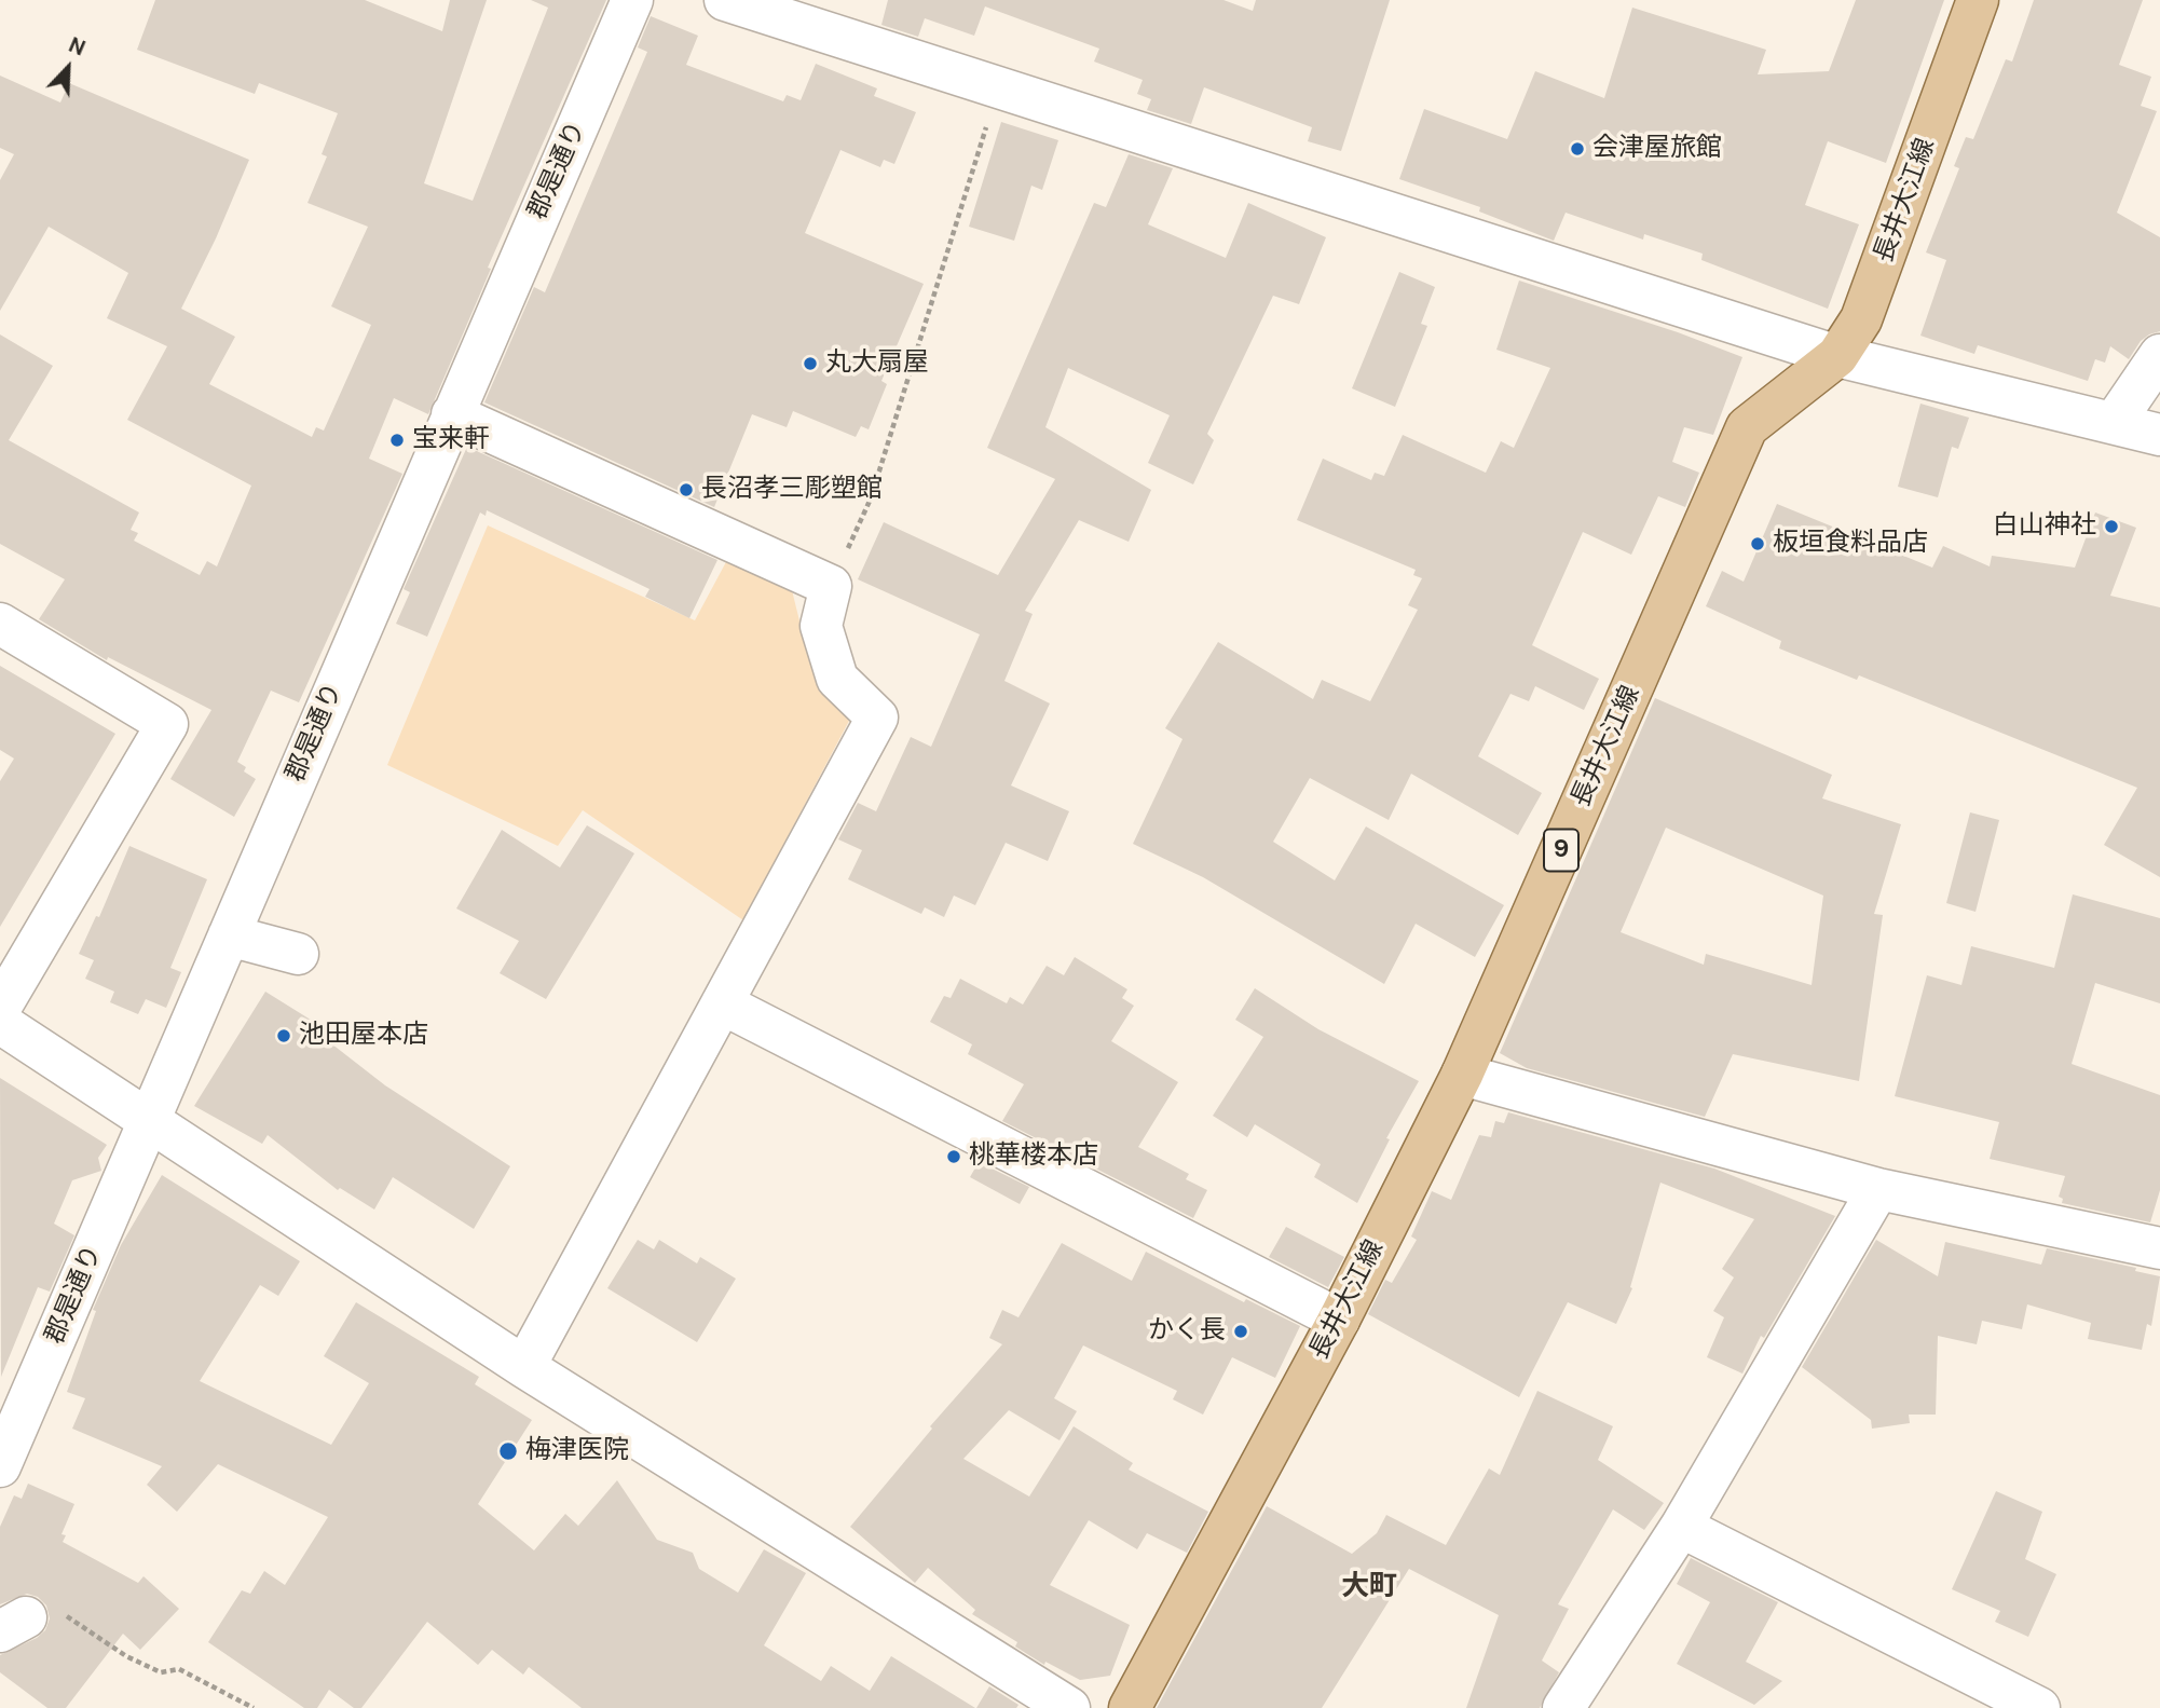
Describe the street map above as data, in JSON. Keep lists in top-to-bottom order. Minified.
{"streets":{"main road":["長井大江線","9"],"street":["郡是通り"]},"districts":["大町"],"places":["会津屋旅館","丸大扇屋","宝来軒","長沼孝三彫塑館","白山神社","板垣食料品店","池田屋本店","桃華楼本店","かく長","梅津医院"],"north":"top right"}
